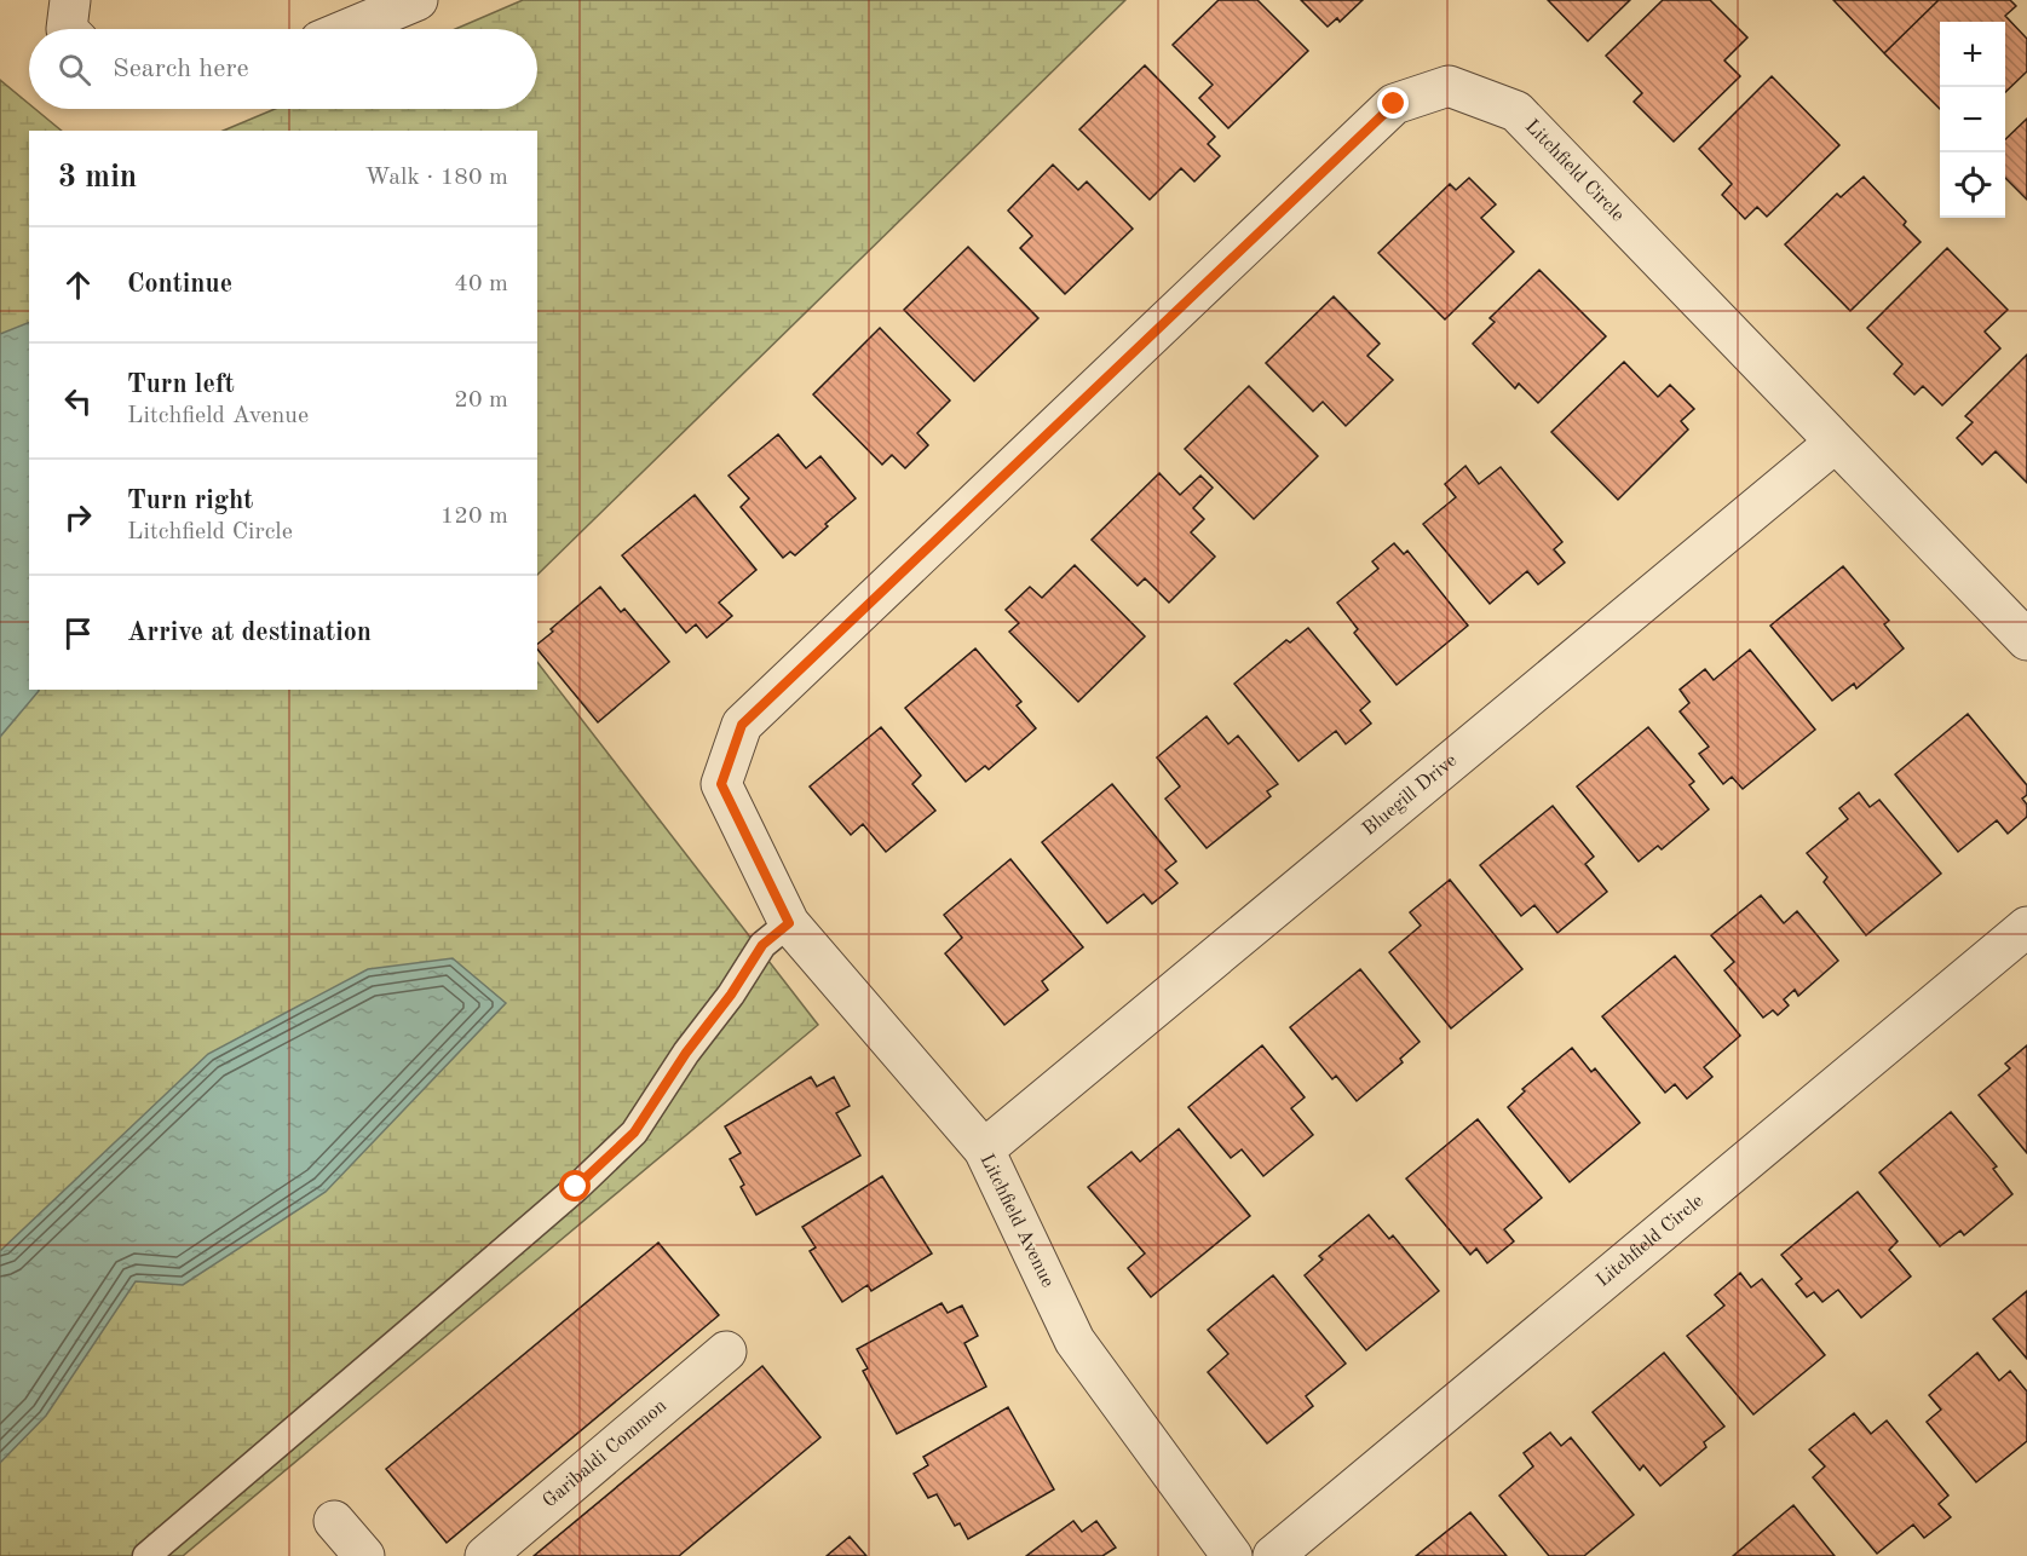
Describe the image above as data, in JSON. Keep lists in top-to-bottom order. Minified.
{"streets":{"street":["Litchfield Circle","Bluegill Drive","Litchfield Avenue","Garibaldi Common"]},"crossings":[["Litchfield Circle","Bluegill Drive"],["Litchfield Circle","Litchfield Avenue"],["Bluegill Drive","Litchfield Avenue"]],"page":{"map_buttons":["+","−"],"search":"Search here","heading":["3 min","Walk · 180 m"],"list":[["Continue","40 m"],["Turn left","Litchfield Avenue","20 m"],["Turn right","Litchfield Circle","120 m"],"Arrive at destination"]}}
